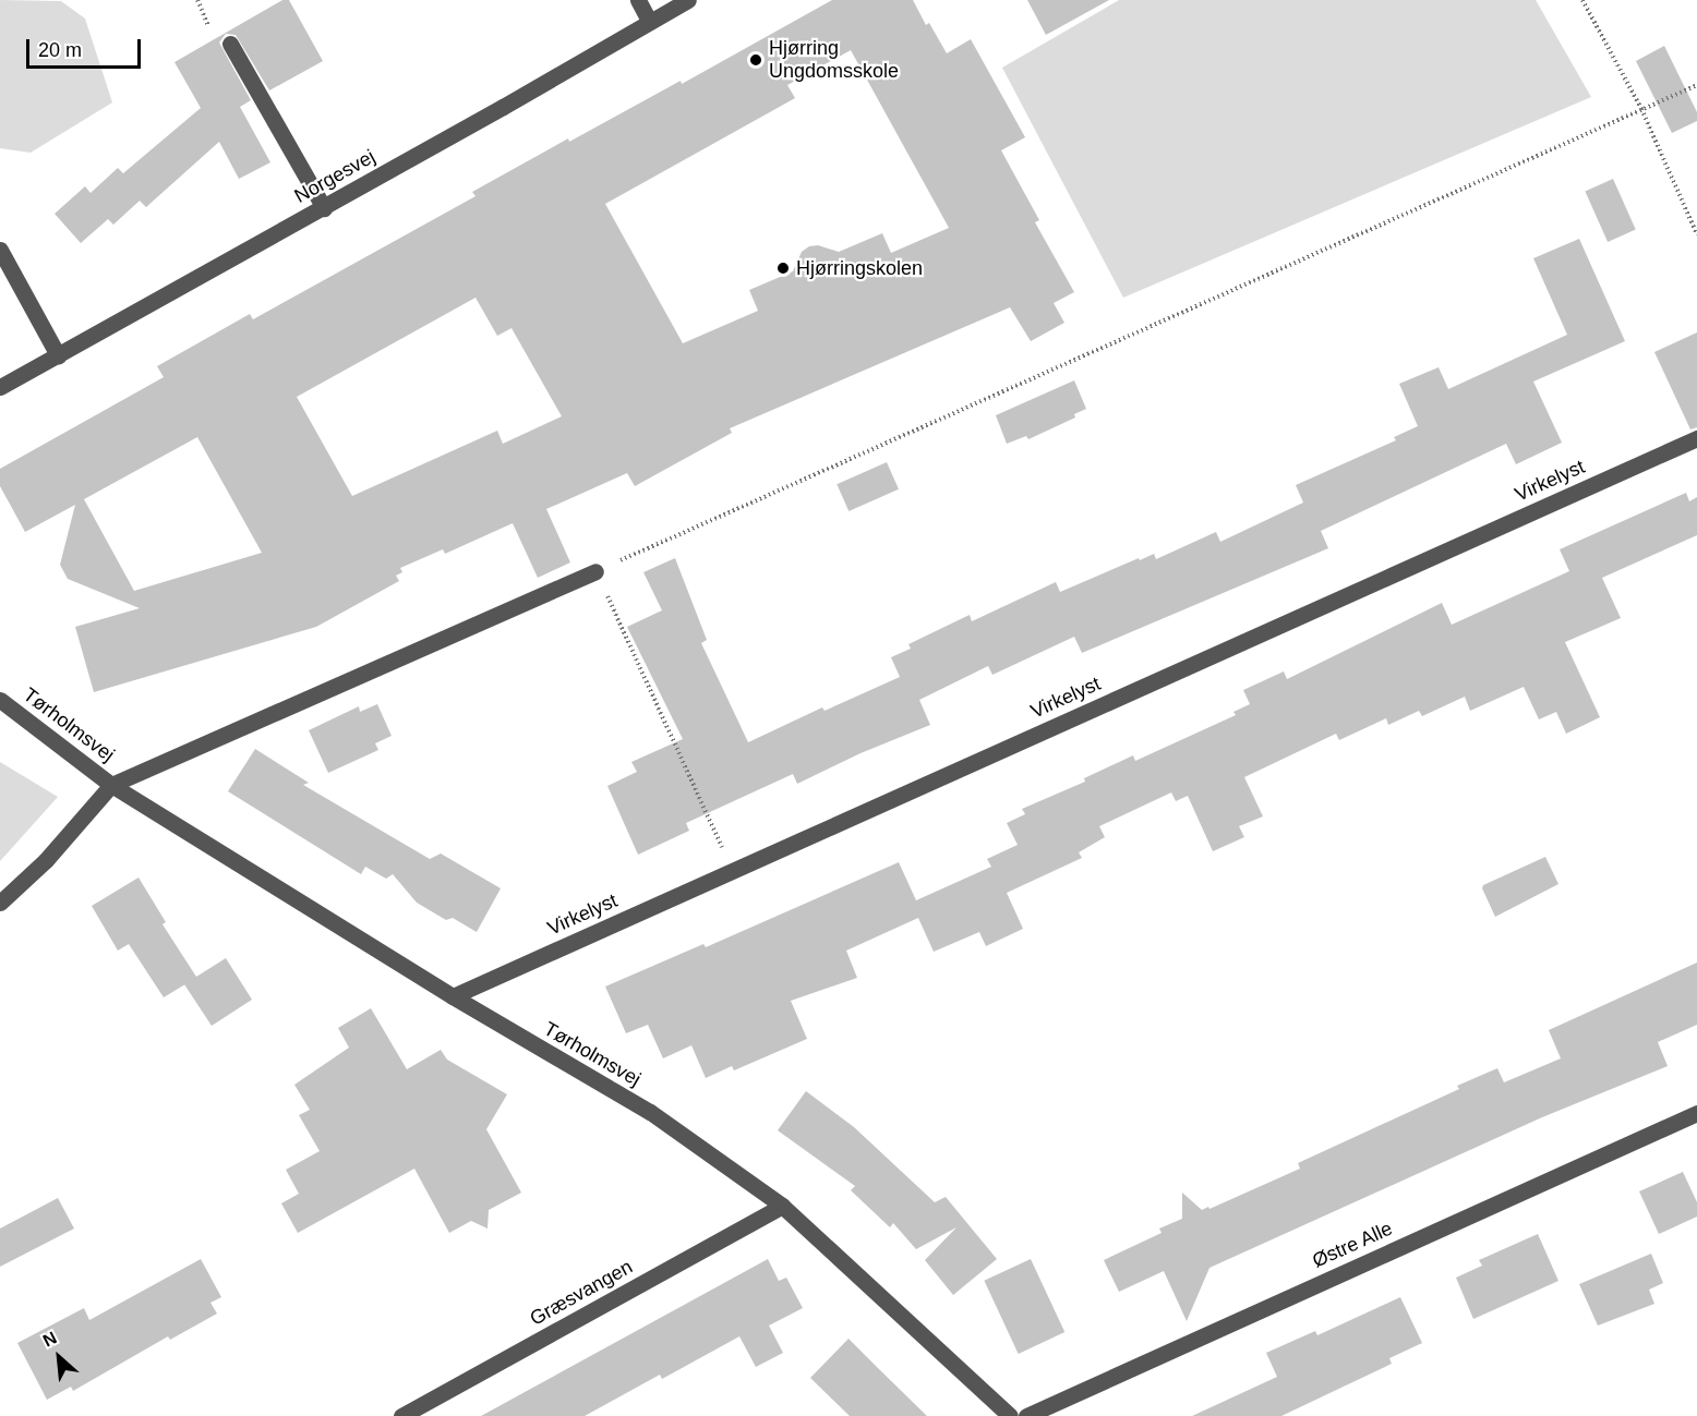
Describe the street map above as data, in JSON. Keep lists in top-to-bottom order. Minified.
{"streets":{"street":["Norgesvej","Virkelyst","Tørholmsvej","Østre Alle","Græsvangen"]},"crossings":[["Virkelyst","Tørholmsvej"],["Tørholmsvej","Græsvangen"]],"places":["Hjørring Ungdomsskole","Hjørringskolen"],"scale_bar":"20 m","north":"top left"}
